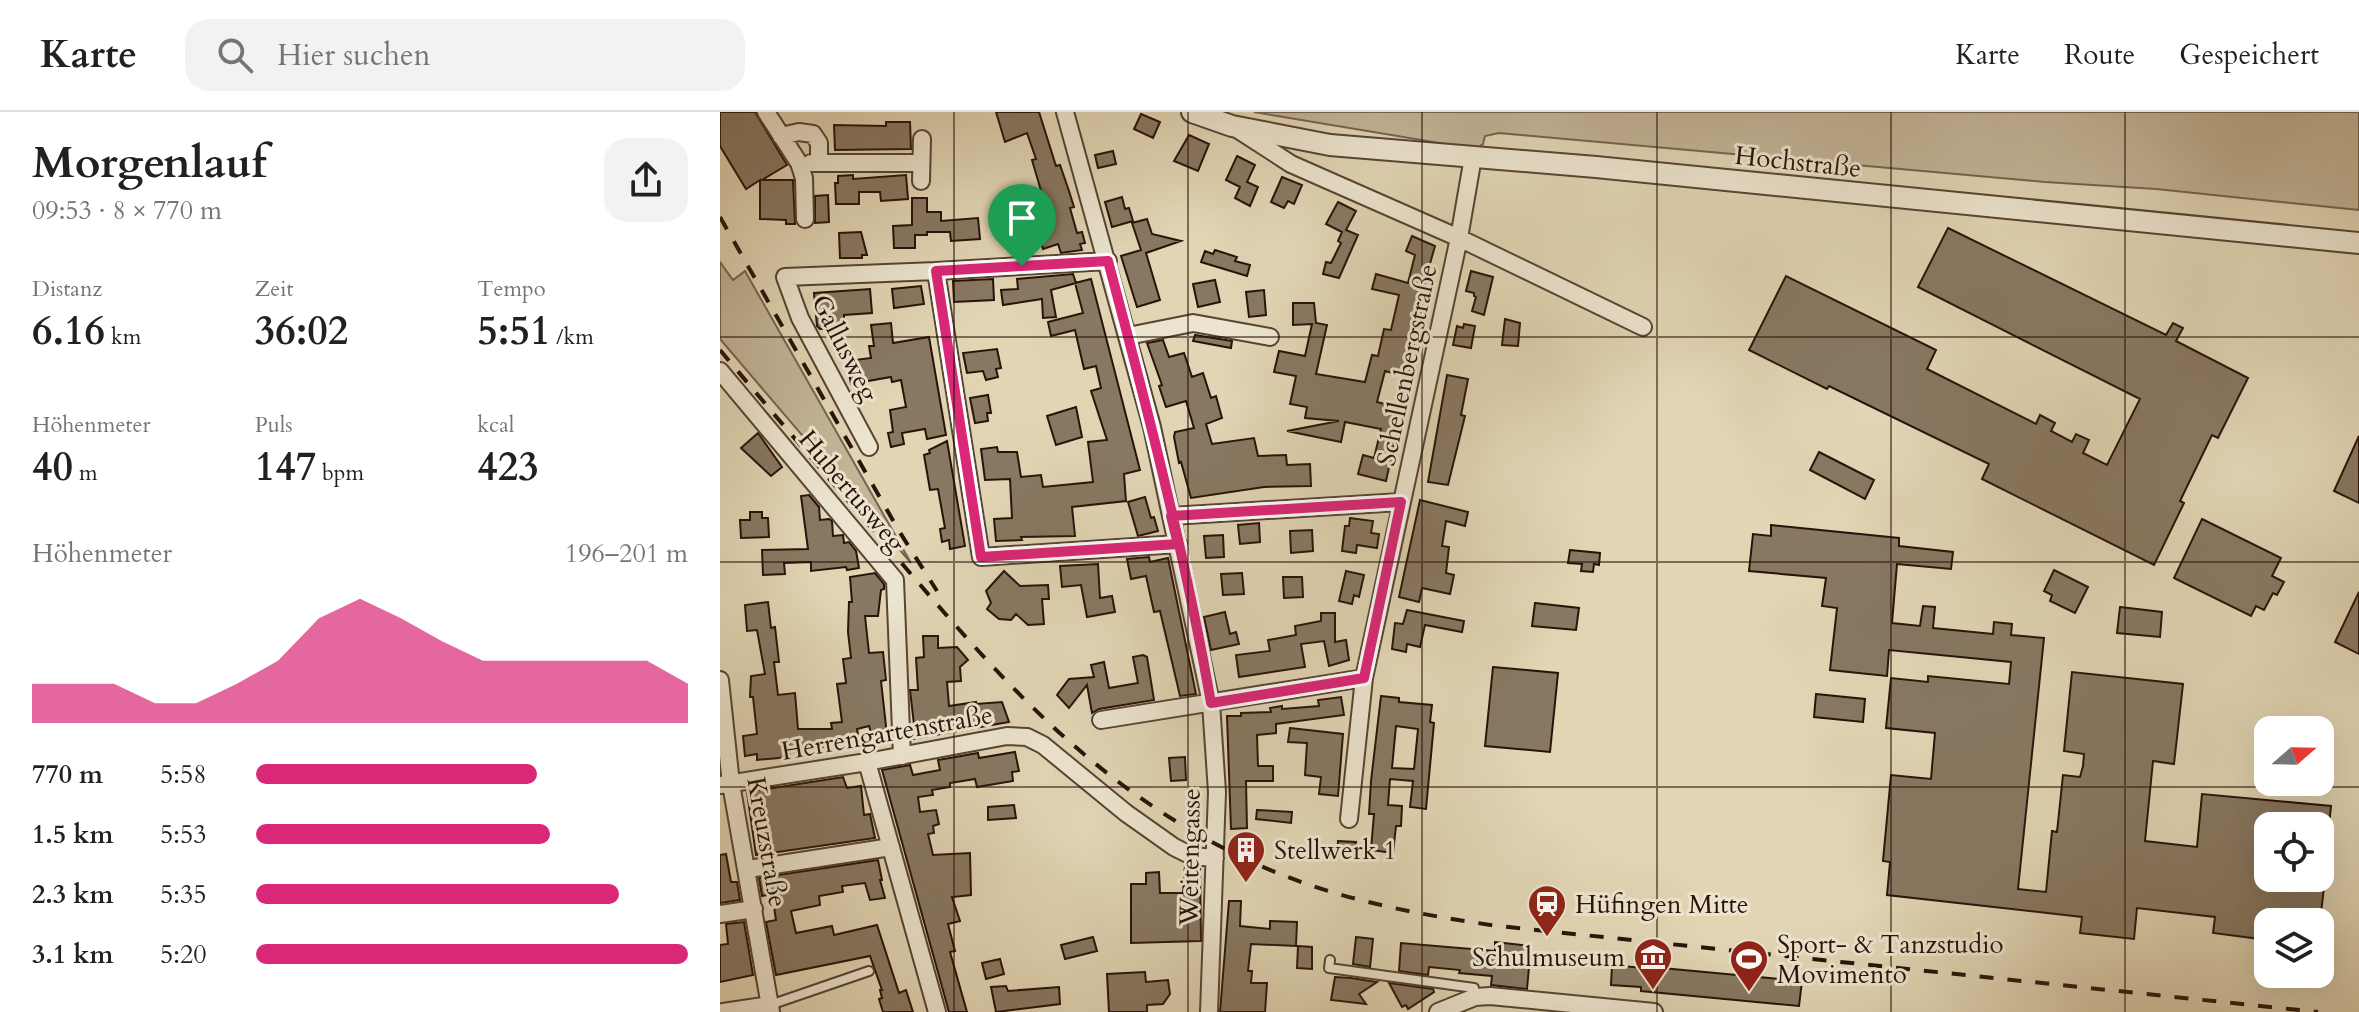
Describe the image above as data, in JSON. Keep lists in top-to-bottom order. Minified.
{"streets":{"street":["Hochstraße","Gallusweg","Schellenbergstraße","Hubertusweg","Herrengartenstraße","Kreuzstraße","Weitengasse"]},"crossings":[["Hochstraße","Schellenbergstraße"],["Gallusweg","Weitengasse"],["Hubertusweg","Herrengartenstraße"],["Herrengartenstraße","Kreuzstraße"],["Herrengartenstraße","Weitengasse"]],"places":{"building":["Stellwerk 1"],"station":["Hüfingen Mitte"],"museum":["Schulmuseum"],"sports":["Sport- & Tanzstudio Movimento"]},"north":"right","page":{"header":"Karte","search":"Hier suchen","nav":["Karte","Route","Gespeichert"],"heading":["Morgenlauf","09:53 · 8 × 770 m"],"stats":[["Distanz","6.16 km"],["Zeit","36:02"],["Tempo","5:51 /km"],["Höhenmeter","40 m"],["Puls","147 bpm"],["kcal","423"]],"chart":["Höhenmeter","196–201 m"],"list":[{"name":"770 m","note":"5:58"},{"name":"1.5 km","note":"5:53"},{"name":"2.3 km","note":"5:35"},{"name":"3.1 km","note":"5:20"}]}}
